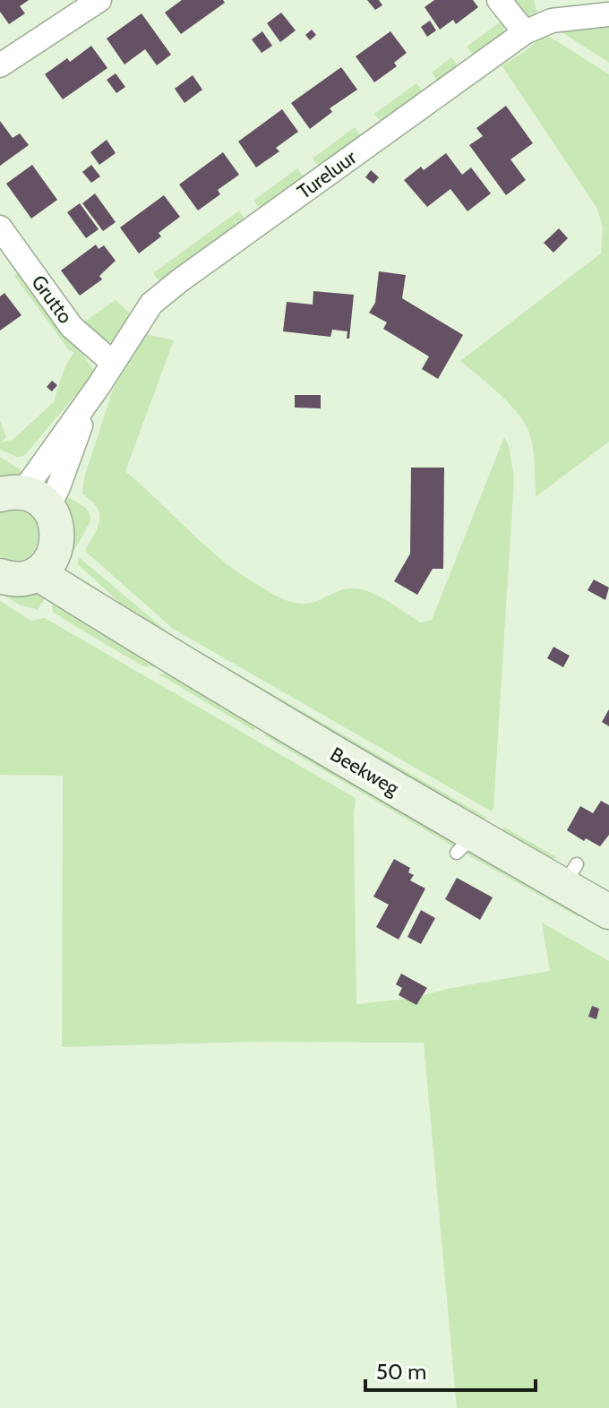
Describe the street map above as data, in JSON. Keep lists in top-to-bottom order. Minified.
{"streets":{"main road":["Beekweg"],"street":["Tureluur","Grutto"]},"crossings":[["Tureluur","Grutto"]],"scale_bar":"50 m"}
